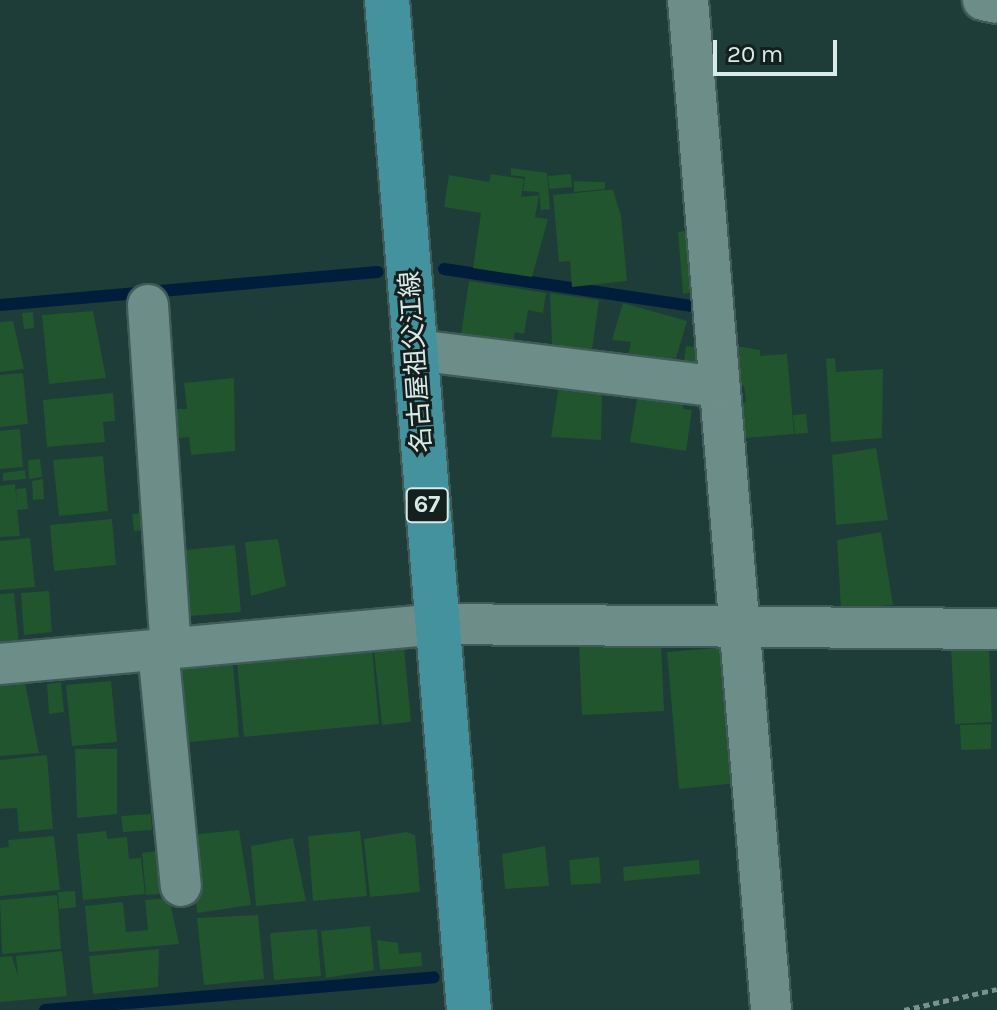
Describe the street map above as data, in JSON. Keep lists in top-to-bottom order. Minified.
{"streets":{"main road":["名古屋祖父江線","67"]},"scale_bar":"20 m"}
